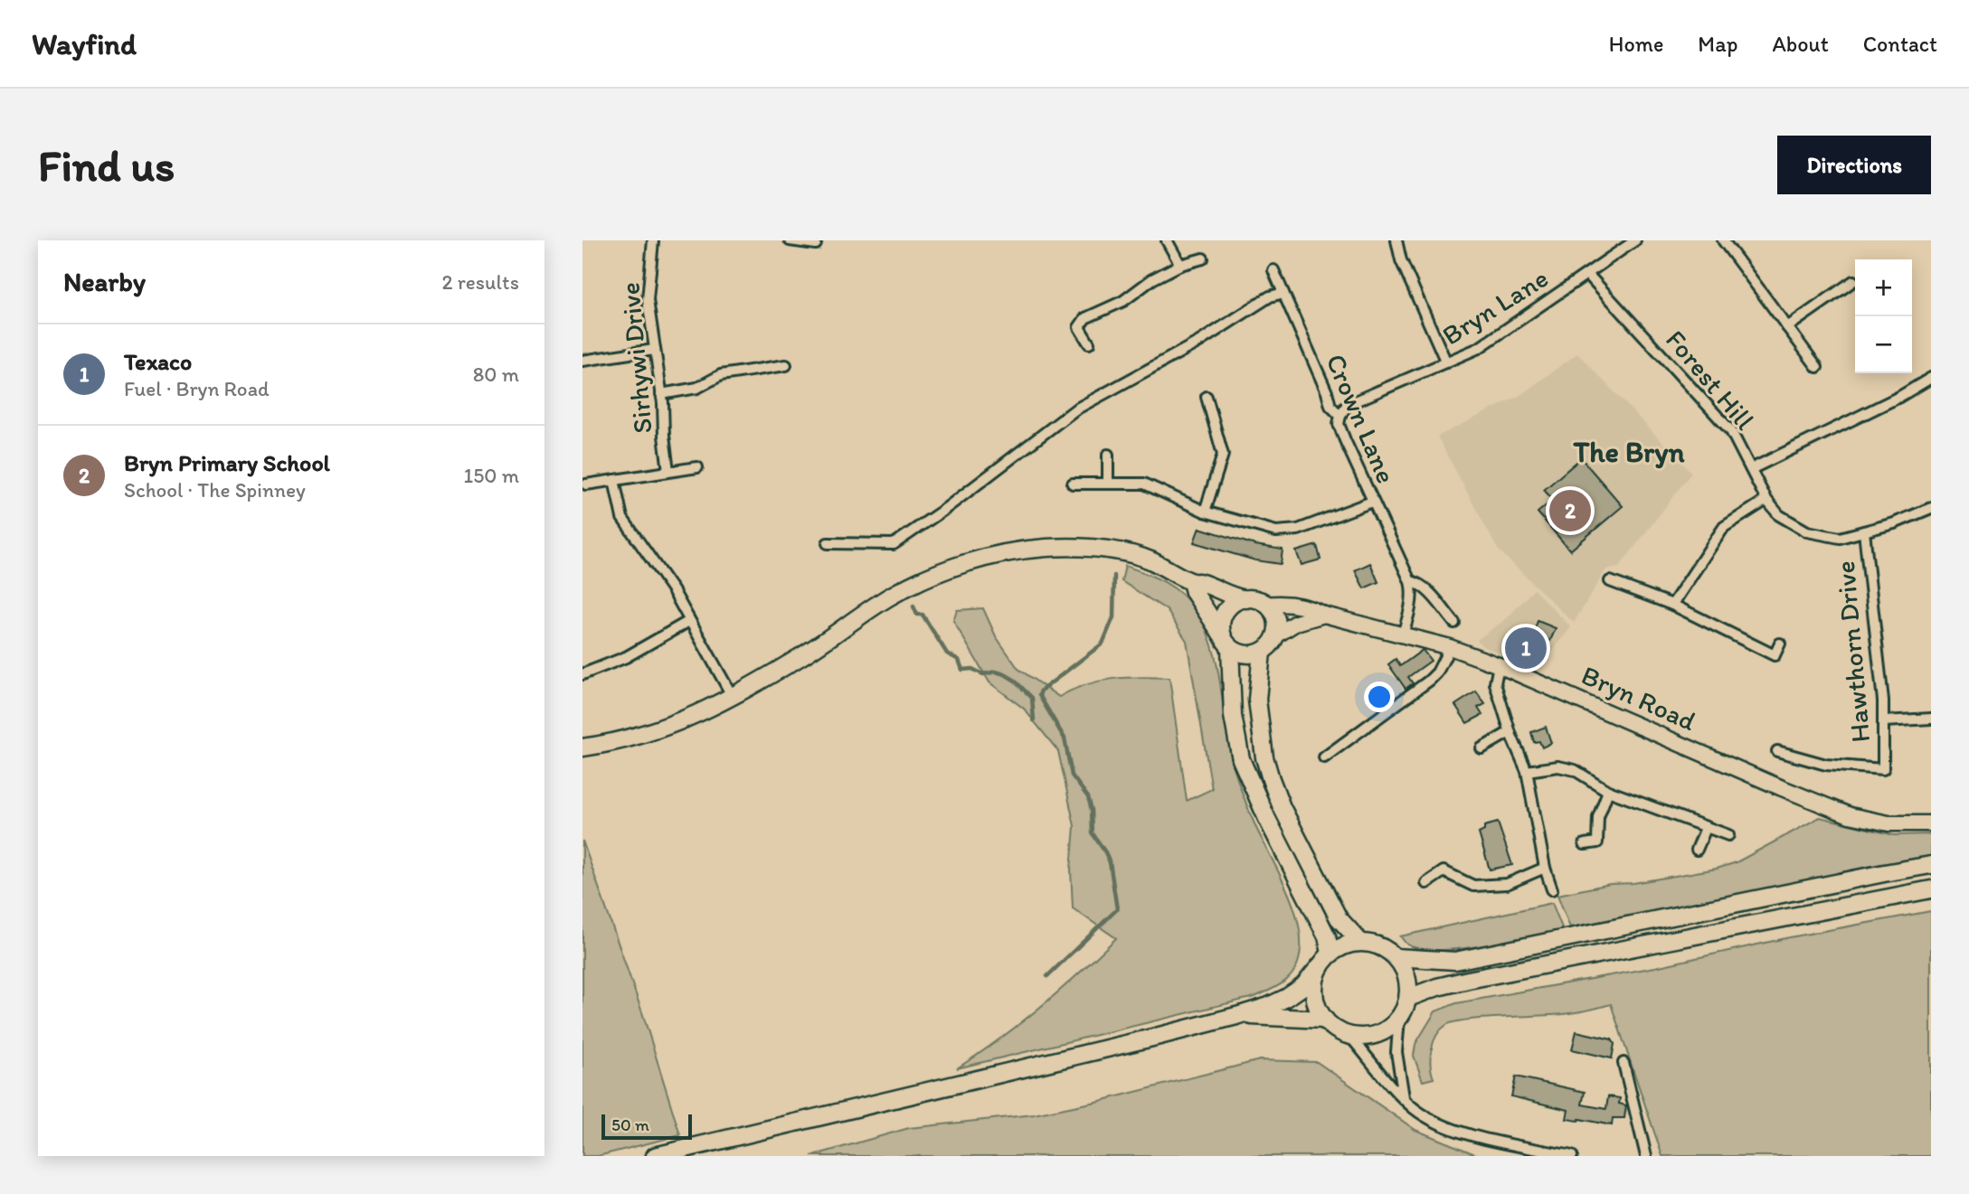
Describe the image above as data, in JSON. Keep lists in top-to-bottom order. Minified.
{"streets":{"street":["Bryn Lane","Sirhywi Drive","Forest Hill","Crown Lane","Hawthorn Drive","Bryn Road"]},"crossings":[["Bryn Lane","Forest Hill"],["Bryn Lane","Crown Lane"],["Forest Hill","Hawthorn Drive"],["Crown Lane","Bryn Road"]],"districts":["The Bryn"],"scale_bar":"50 m","page":{"header":"Wayfind","nav":["Home","Map","About","Contact"],"buttons":"Directions","title":"Find us","heading":["Nearby","2 results"],"map_buttons":["+","−"],"list":[{"mark":"1","name":"Texaco","note":"Fuel · Bryn Road","value":"80 m"},{"mark":"2","name":"Bryn Primary School","note":"School · The Spinney","value":"150 m"}],"pins":["2","1"],"scale":"50 m"}}
